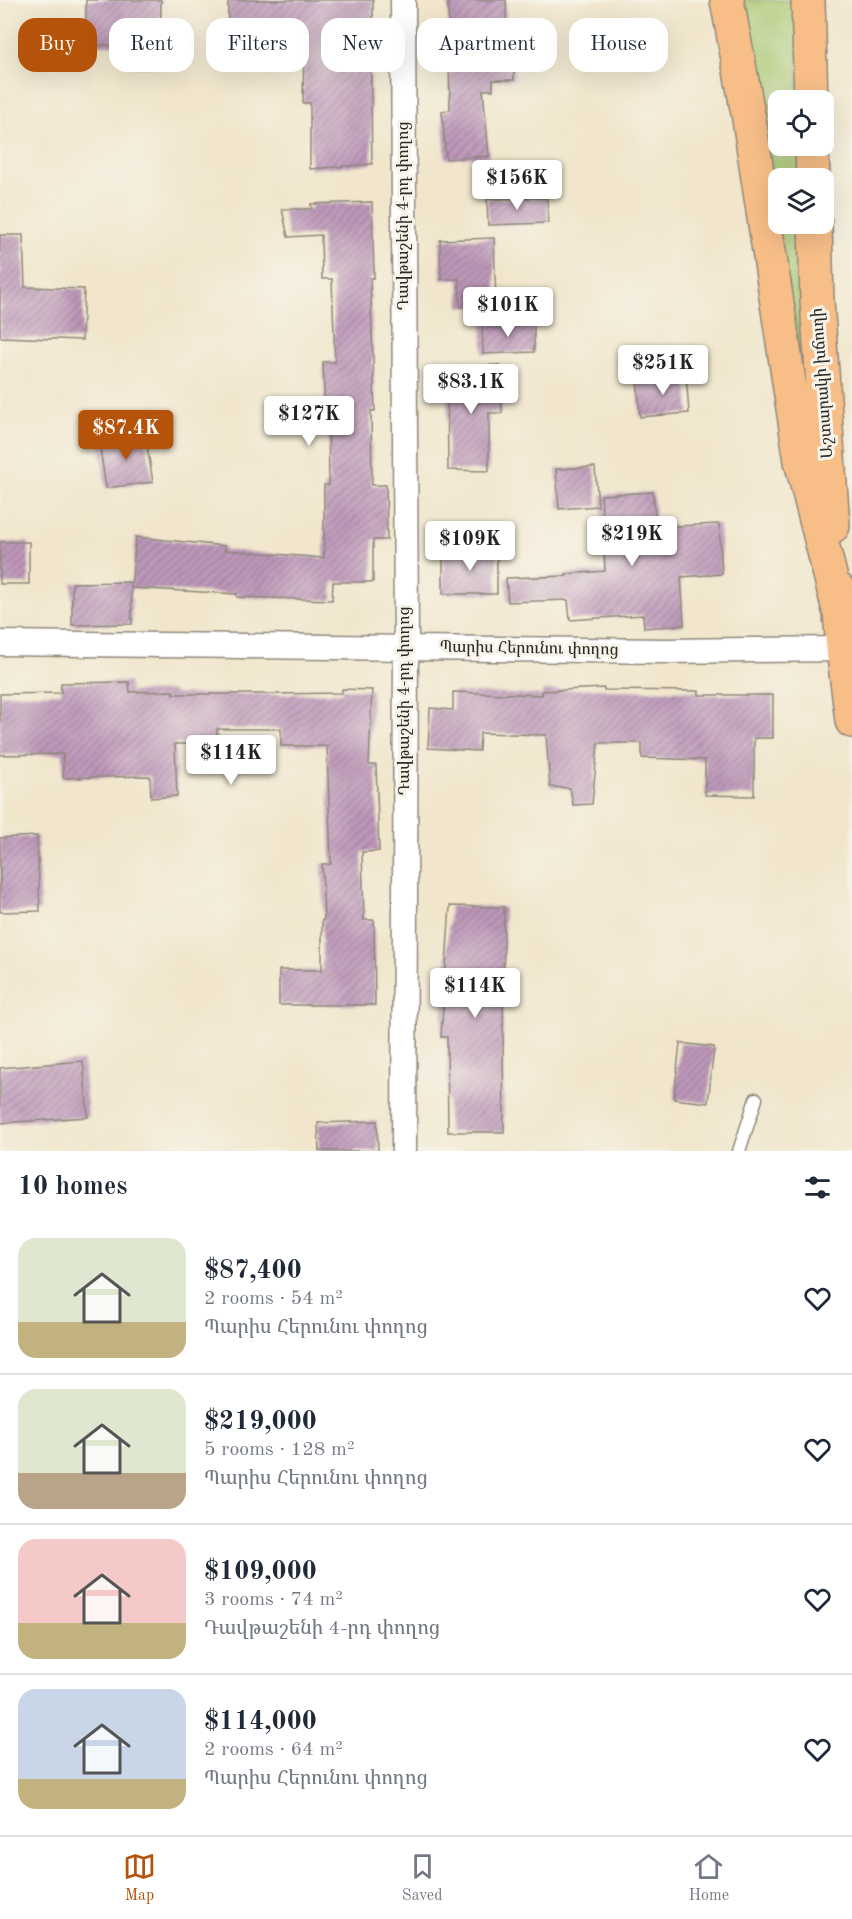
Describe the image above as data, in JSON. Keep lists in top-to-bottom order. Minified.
{"streets":{"main road":["Աշտարակի խճուղի"],"street":["Դավթաշենի 4-րդ փողոց","Պարիս Հերունու փողոց"]},"crossings":[["Դավթաշենի 4-րդ փողոց","Պարիս Հերունու փողոց"],["Աշտարակի խճուղի","Պարիս Հերունու փողոց"]],"page":{"chip":["Buy","Rent","Filters","New","Apartment","House"],"price":["$156K","$101K","$251K","$83.1K","$127K","$87.4K","$219K","$109K","$114K","$114K"],"heading":"10 homes","list":[{"name":"$87,400","note":"2 rooms · 54 m² · Պարիս Հերունու փողոց"},{"name":"$219,000","note":"5 rooms · 128 m² · Պարիս Հերունու փողոց"},{"name":"$109,000","note":"3 rooms · 74 m² · Դավթաշենի 4-րդ փողոց"},{"name":"$114,000","note":"2 rooms · 64 m² · Պարիս Հերունու փողոց"}],"tabs":["Map","Saved","Home"]}}
